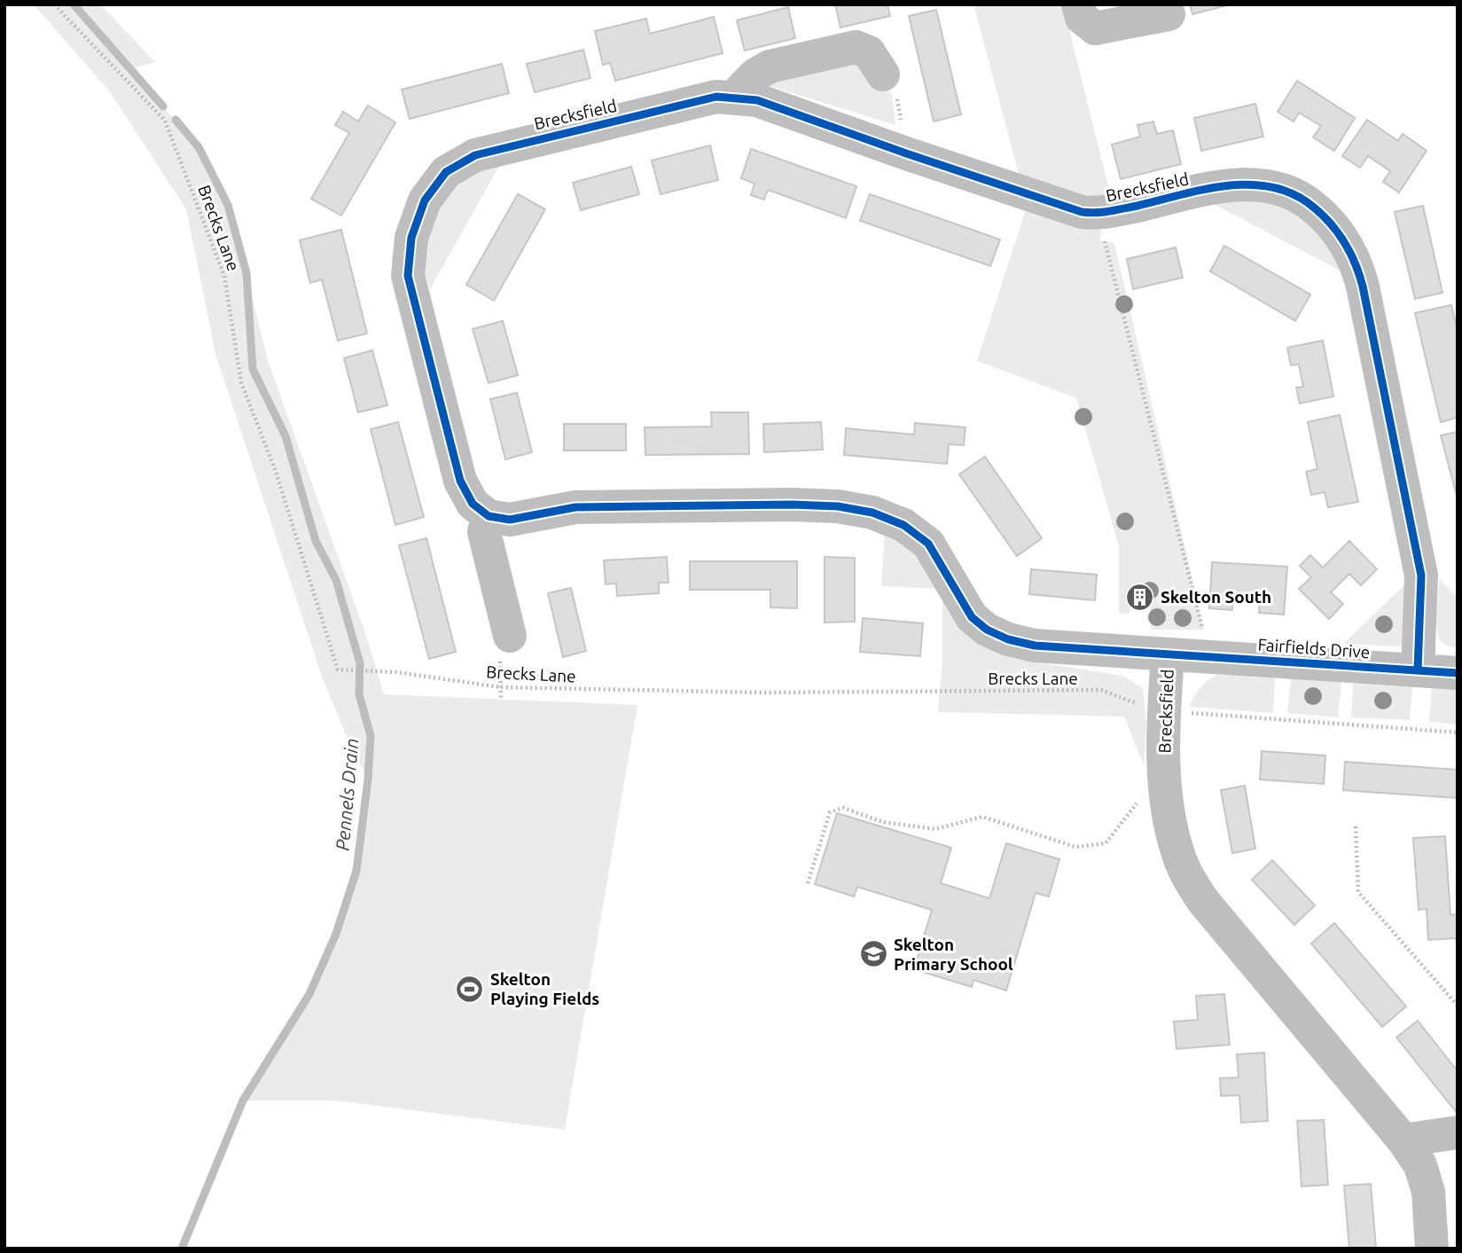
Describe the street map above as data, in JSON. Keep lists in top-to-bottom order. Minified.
{"streets":{"street":["Brecksfield","Fairfields Drive"],"path":["Brecks Lane"]},"crossings":[["Brecksfield","Brecks Lane"],["Brecksfield","Fairfields Drive"]],"water":["Pennels Drain"],"places":{"building":["Skelton South"],"school or university":["Skelton Primary School"],"sports":["Skelton Playing Fields"]}}
